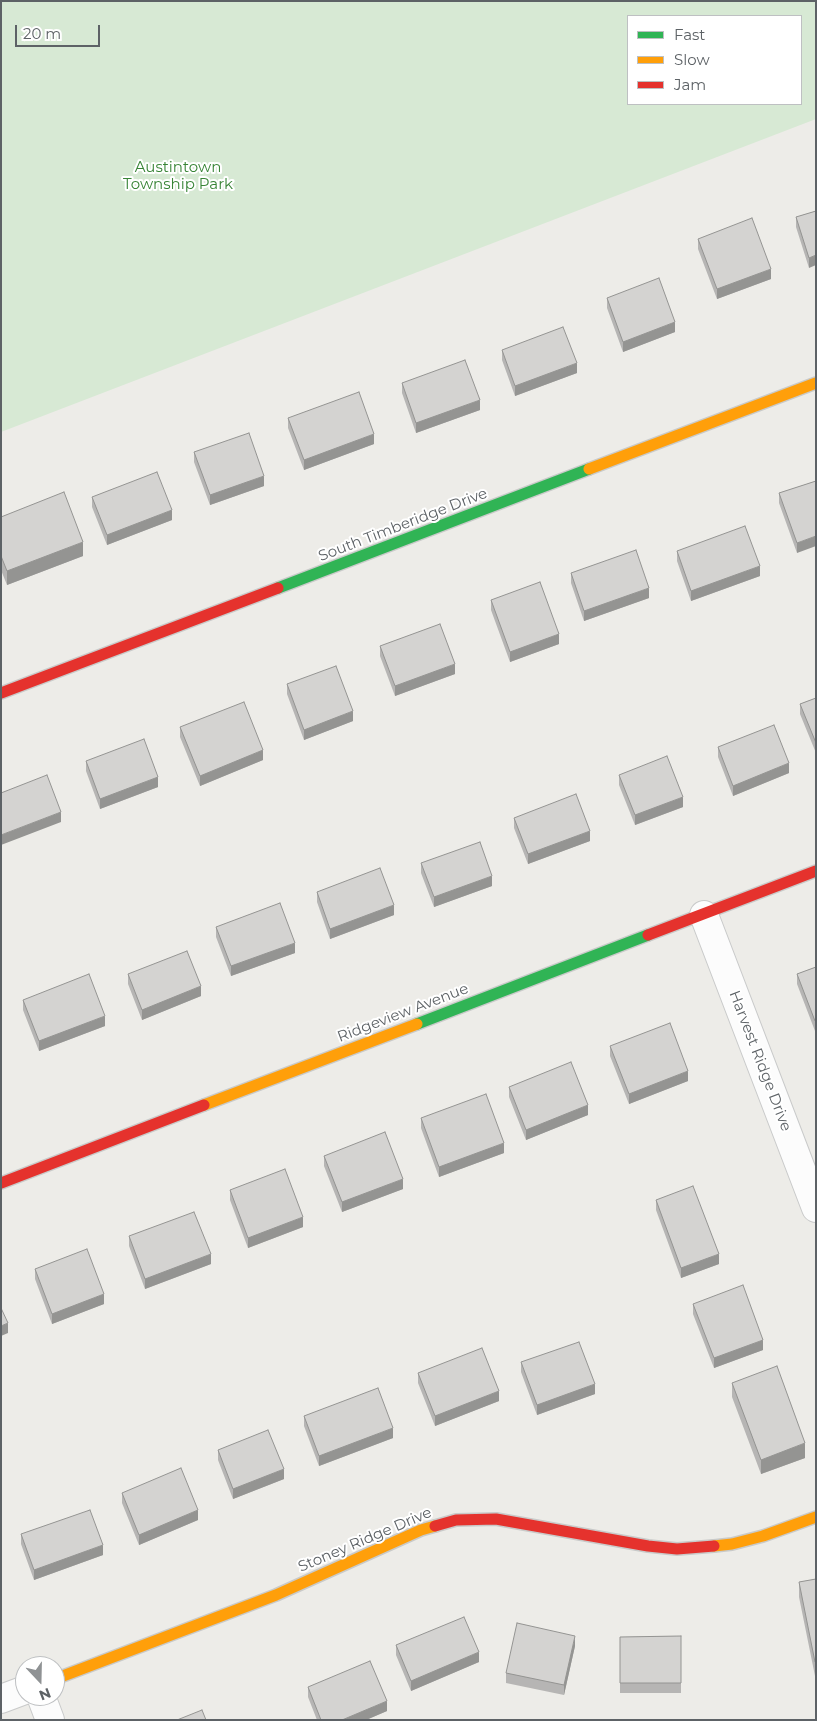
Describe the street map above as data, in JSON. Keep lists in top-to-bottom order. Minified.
{"streets":{"street":["South Timberidge Drive","Ridgeview Avenue","Harvest Ridge Drive","Stoney Ridge Drive"]},"crossings":[["Ridgeview Avenue","Harvest Ridge Drive"]],"parks":["Austintown Township Park"],"legend":["Fast","Slow","Jam"],"scale_bar":"20 m","north":"bottom"}
